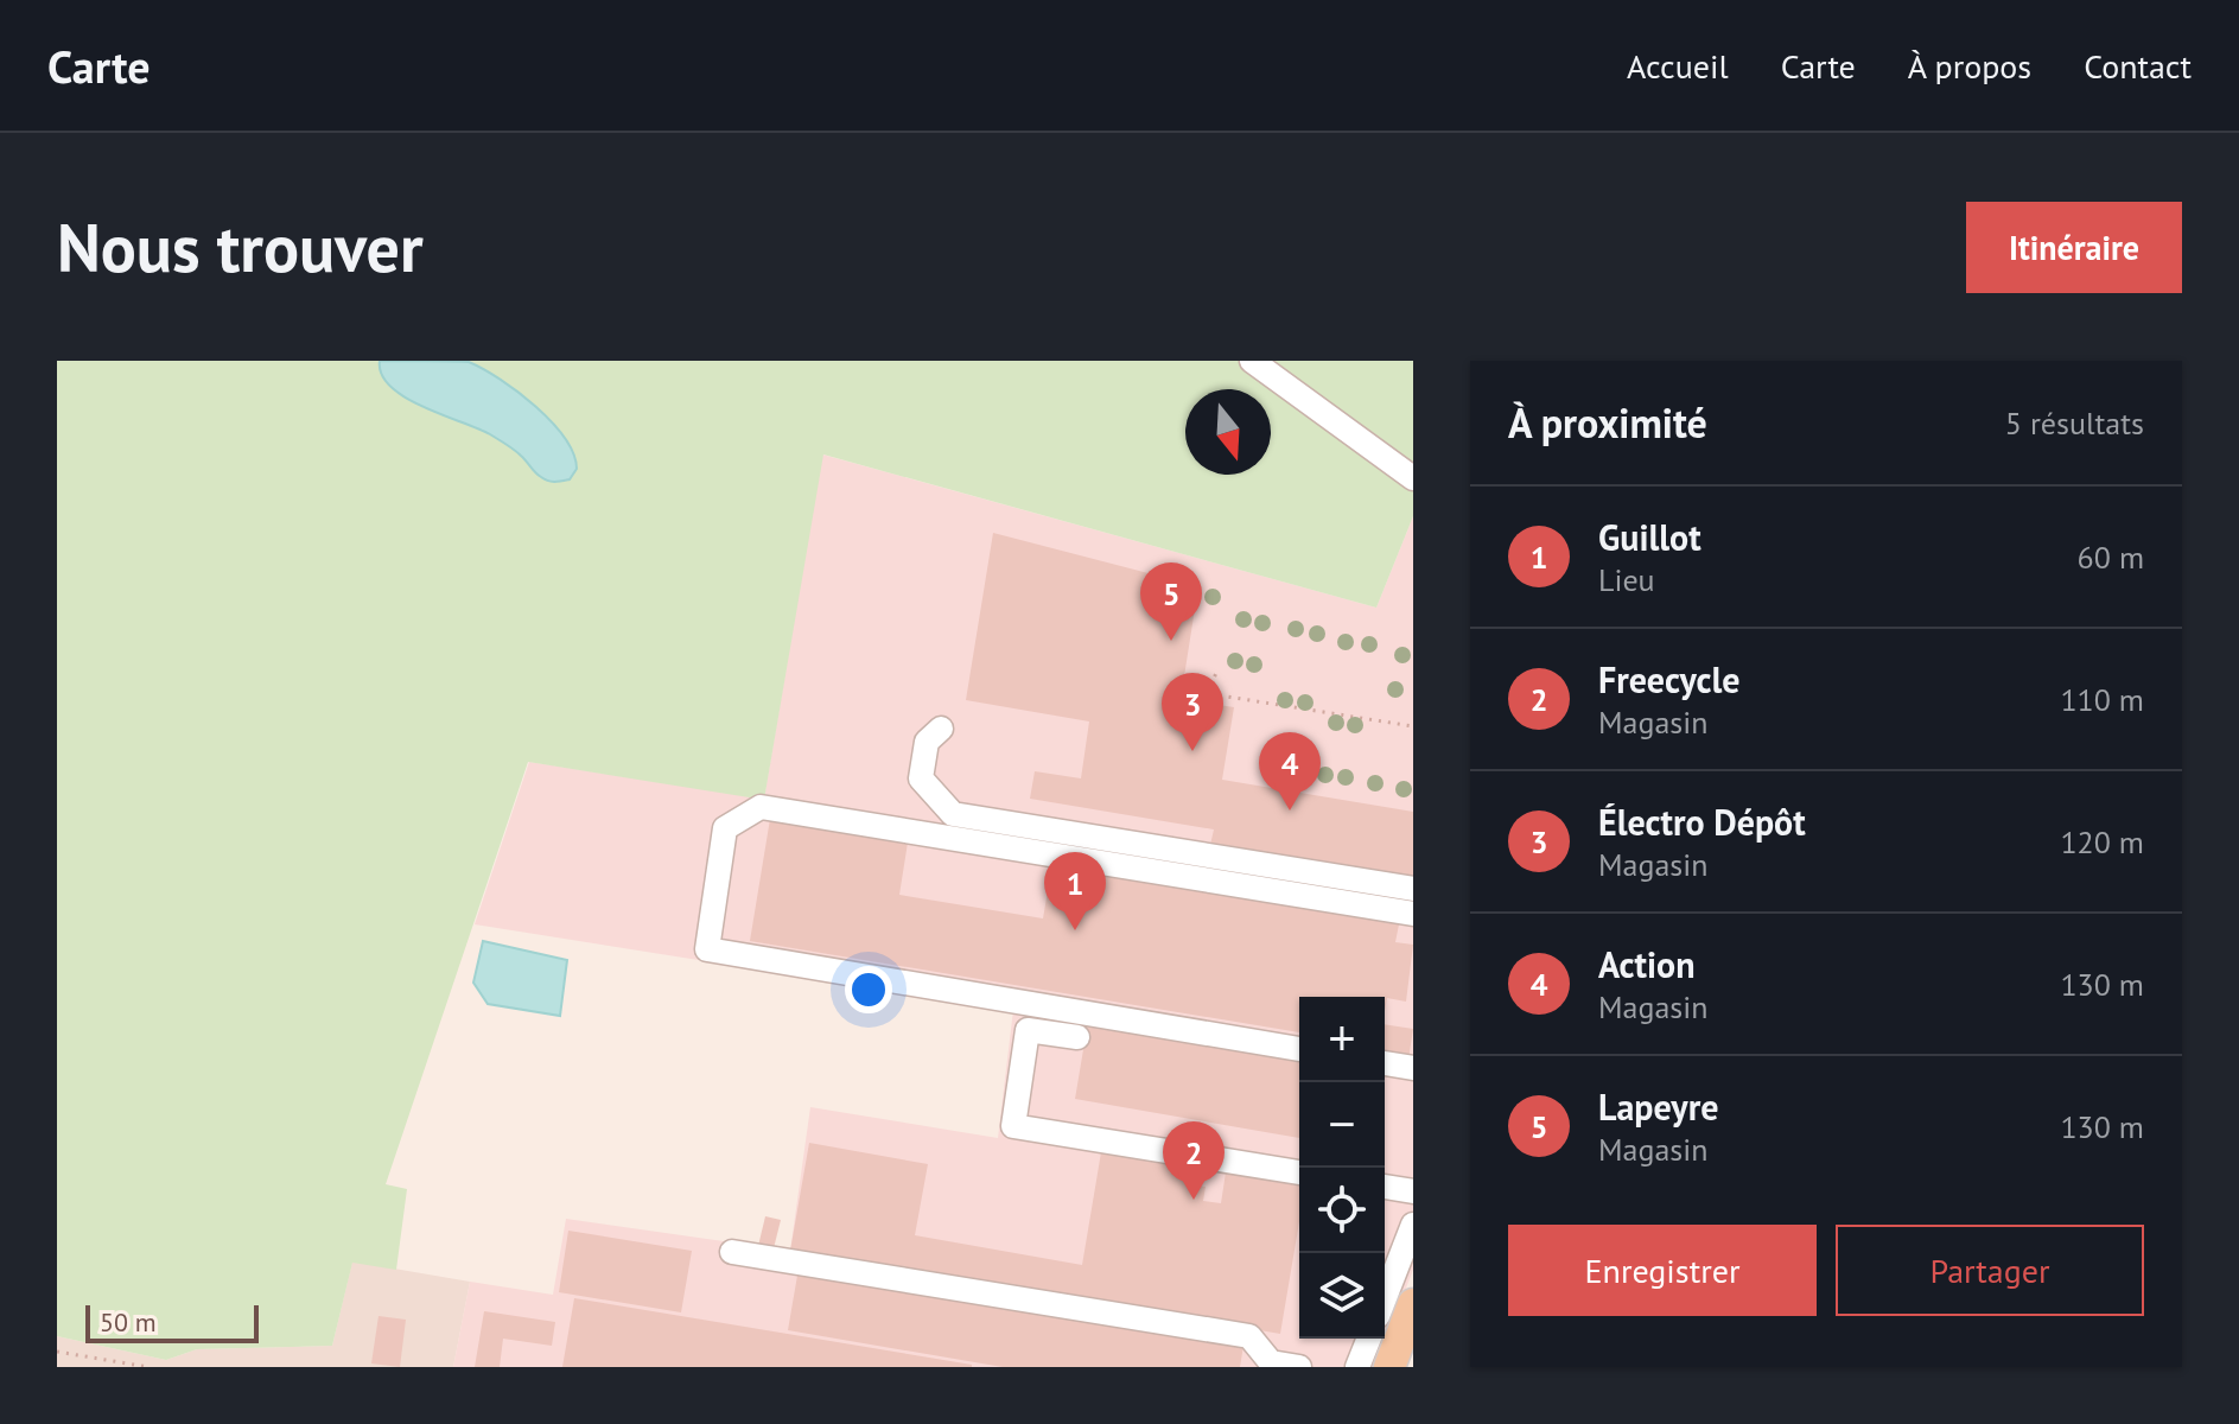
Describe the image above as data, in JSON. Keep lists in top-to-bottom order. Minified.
{"scale_bar":"50 m","north":"bottom","page":{"header":"Carte","nav":["Accueil","Carte","À propos","Contact"],"buttons":["Itinéraire",["Enregistrer","Partager"]],"title":"Nous trouver","heading":["À proximité","5 résultats"],"list":[{"mark":"1","name":"Guillot","note":"Lieu","value":"60 m"},{"mark":"2","name":"Freecycle","note":"Magasin","value":"110 m"},{"mark":"3","name":"Électro Dépôt","note":"Magasin","value":"120 m"},{"mark":"4","name":"Action","note":"Magasin","value":"130 m"},{"mark":"5","name":"Lapeyre","note":"Magasin","value":"130 m"}],"pins":["5","3","4","1","2"],"map_buttons":["+","−"],"scale":"50 m"}}
